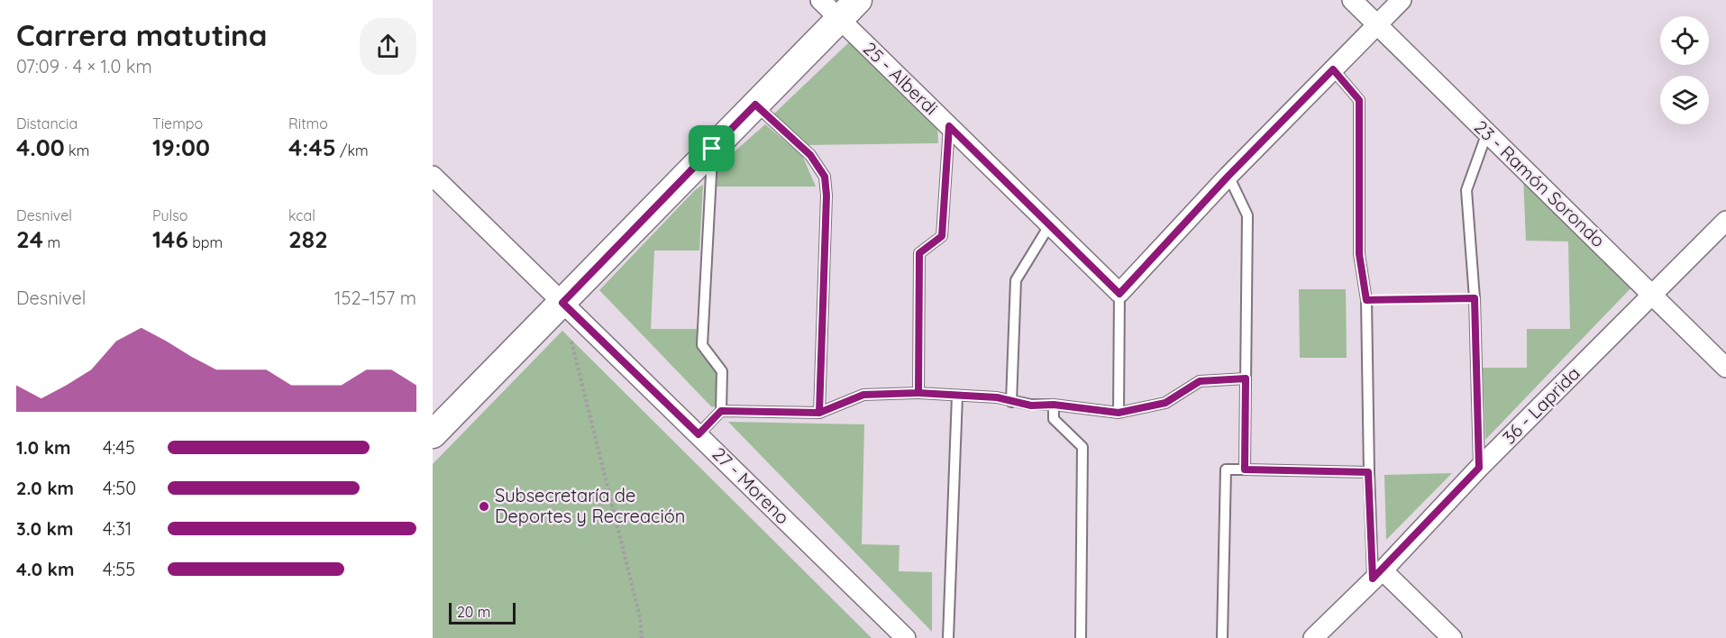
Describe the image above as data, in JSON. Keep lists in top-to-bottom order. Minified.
{"streets":{"street":["25 - Alberdi","23 - Ramón Sorondo","36 - Laprida","27 - Moreno"]},"crossings":[["23 - Ramón Sorondo","36 - Laprida"]],"places":["Subsecretaría de Deportes y Recreación"],"scale_bar":"20 m","page":{"heading":["Carrera matutina","07:09 · 4 × 1.0 km"],"stats":[["Distancia","4.00 km"],["Tiempo","19:00"],["Ritmo","4:45 /km"],["Desnivel","24 m"],["Pulso","146 bpm"],["kcal","282"]],"chart":["Desnivel","152–157 m"],"list":[{"name":"1.0 km","note":"4:45"},{"name":"2.0 km","note":"4:50"},{"name":"3.0 km","note":"4:31"},{"name":"4.0 km","note":"4:55"}],"scale":"20 m"}}
